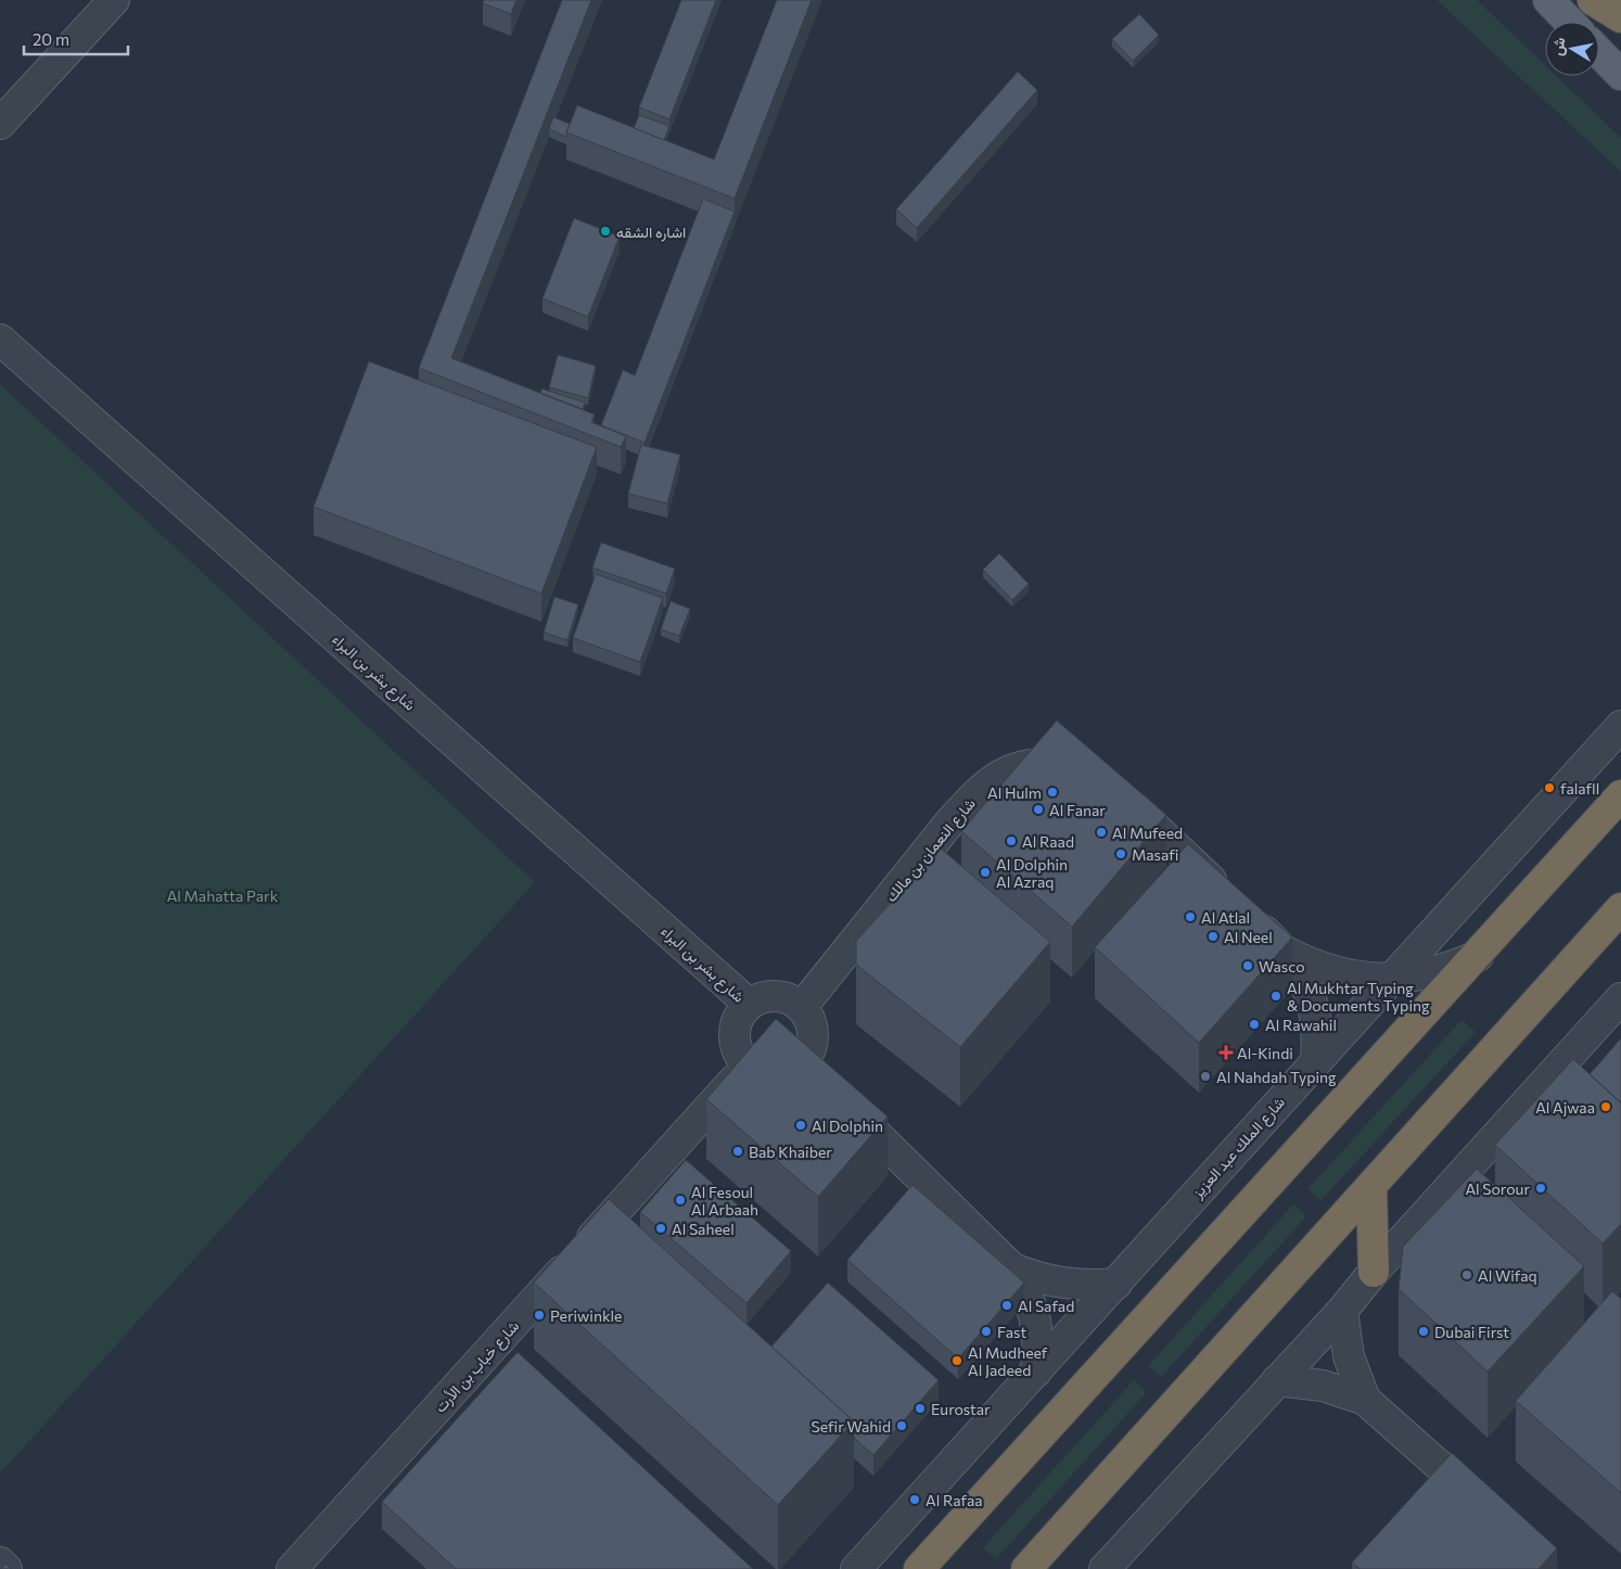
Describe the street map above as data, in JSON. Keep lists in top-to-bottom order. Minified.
{"streets":{"street":["شارع بشر بن البراء","شارع النعمان بن مالك","شارع الملك عبد العزيز","شارع خباب بن الأرت"]},"crossings":[["شارع بشر بن البراء","شارع النعمان بن مالك"],["شارع بشر بن البراء","شارع خباب بن الأرت"],["شارع النعمان بن مالك","شارع خباب بن الأرت"]],"parks":["Al Mahatta Park"],"places":{"other":["اشاره الشقه","falafll","Al Hulm","Al Fanar","Al Mufeed","Al Raad","Masafi","Al Dolphin Al Azraq","Al Atlal","Al Neel","Wasco","Al Mukhtar Typing & Documents Typing","Al Rawahil","Al Nahdah Typing","Al Ajwaa","Al Dolphin","Bab Khaiber","Al Sorour","Al Fesoul Al Arbaah","Al Saheel","Al Wifaq","Al Safad","Periwinkle","Fast","Dubai First","Al Mudheef Al Jadeed","Eurostar","Sefir Wahid","Al Rafaa"],"health":["Al-Kindi"]},"scale_bar":"20 m","north":"left"}
